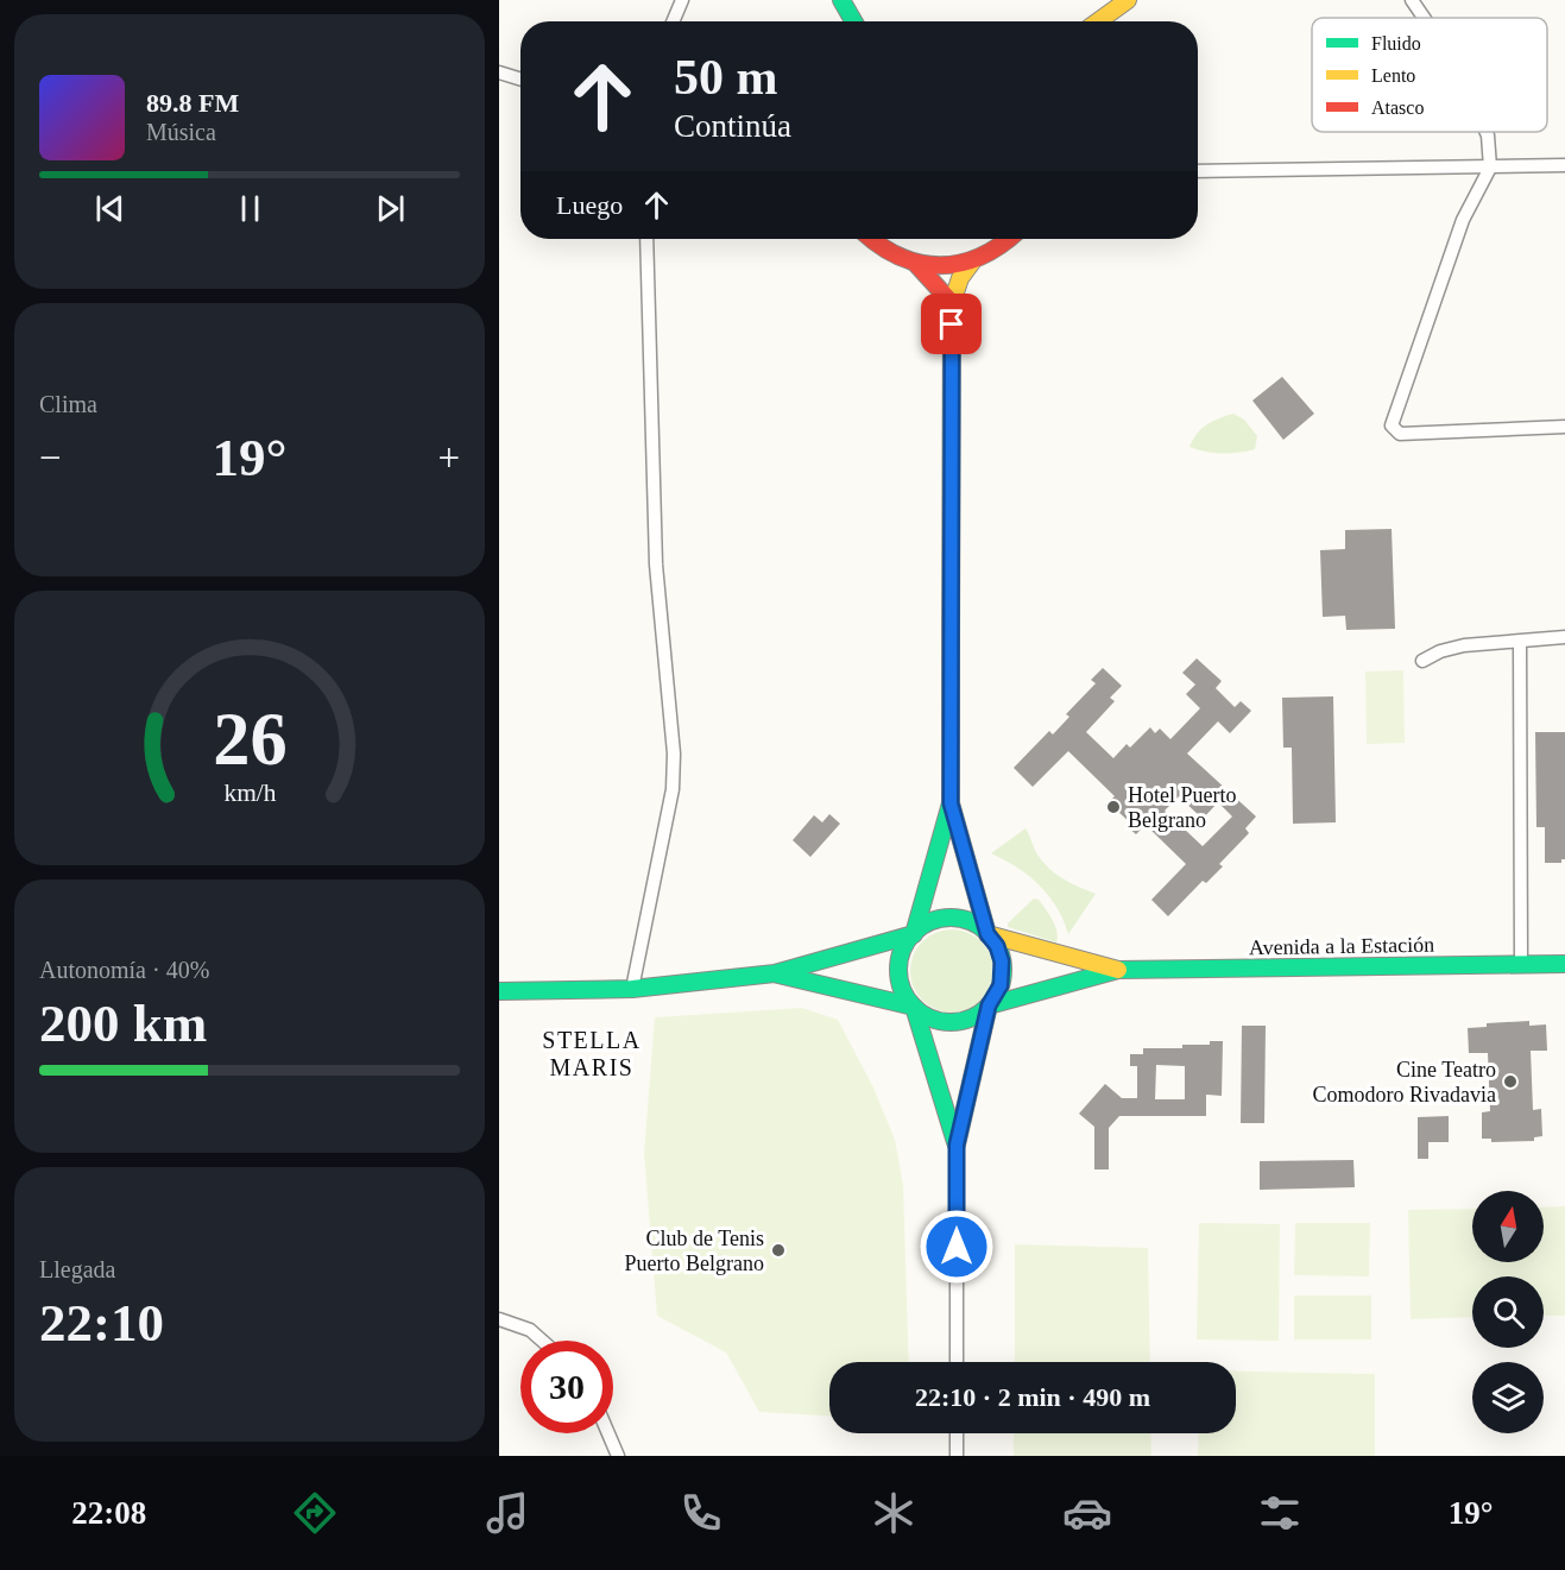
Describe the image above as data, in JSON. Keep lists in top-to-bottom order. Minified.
{"streets":{"street":["Avenida a la Estación"]},"districts":["STELLA MARIS"],"places":["Hotel Puerto Belgrano","Cine Teatro Comodoro Rivadavia","Club de Tenis Puerto Belgrano"],"legend":["Fluido","Lento","Atasco"],"north":"top","page":{"turn":["50 m","Continúa"],"song":["89.8 FM","Música"],"then":"Luego","tile":["Clima",["Autonomía · 40%","200 km"],["Llegada","22:10"]],"heat":["−","19°","+"],"limit":"30","trip":"22:10 · 2 min · 490 m","tabs":["22:08","19°"],"gauge":["26","km/h"]}}
